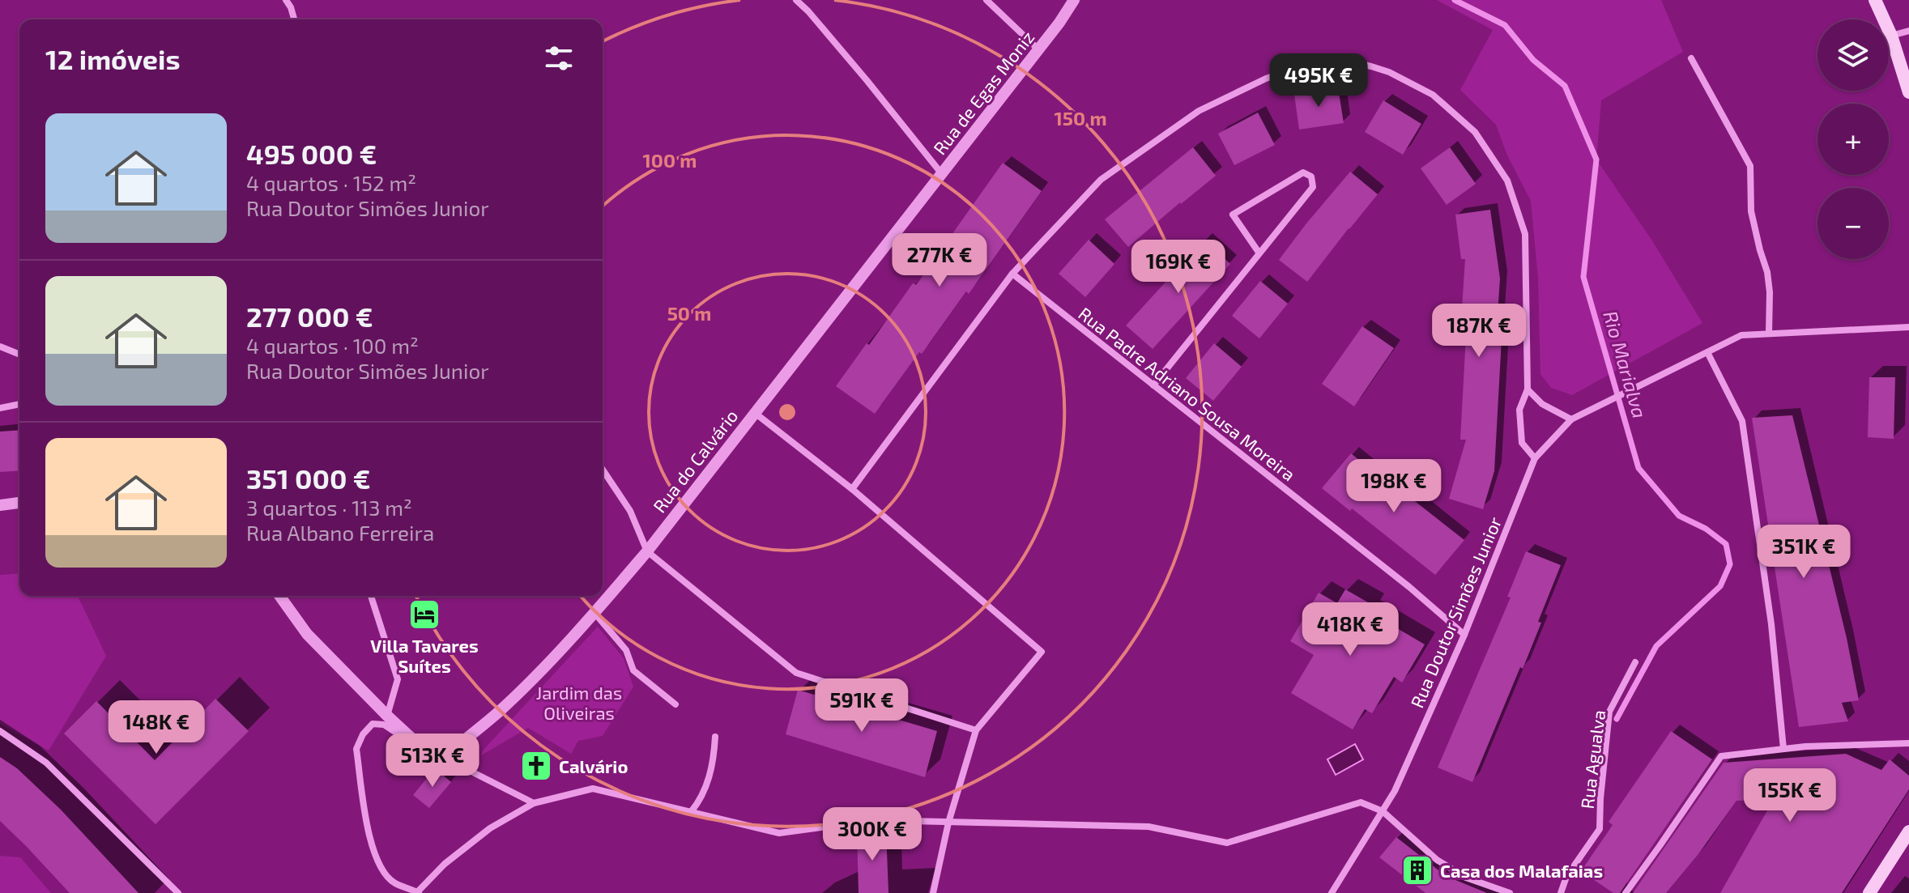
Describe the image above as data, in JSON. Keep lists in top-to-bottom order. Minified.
{"streets":{"street":["Rua de Egas Moniz","Rua Padre Adriano Sousa Moreira","Rua do Calvário","Rua Doutor Simões Junior","Rua Agualva"]},"crossings":[["Rua de Egas Moniz","Rua do Calvário"],["Rua Padre Adriano Sousa Moreira","Rua Doutor Simões Junior"]],"water":["Rio Marialva"],"parks":["Jardim das Oliveiras"],"places":{"hotel":["Villa Tavares Suítes"],"church":["Calvário"],"building":["Casa dos Malafaias"]},"page":{"map_buttons":["+","−"],"heading":"12 imóveis","price":["495K €","277K €","169K €","187K €","198K €","351K €","418K €","591K €","148K €","513K €","155K €","300K €"],"list":[{"name":"495 000 €","note":"4 quartos · 152 m² · Rua Doutor Simões Junior"},{"name":"277 000 €","note":"4 quartos · 100 m² · Rua Doutor Simões Junior"},{"name":"351 000 €","note":"3 quartos · 113 m² · Rua Albano Ferreira"}]},"rings":["150 m","100 m","50 m"]}
